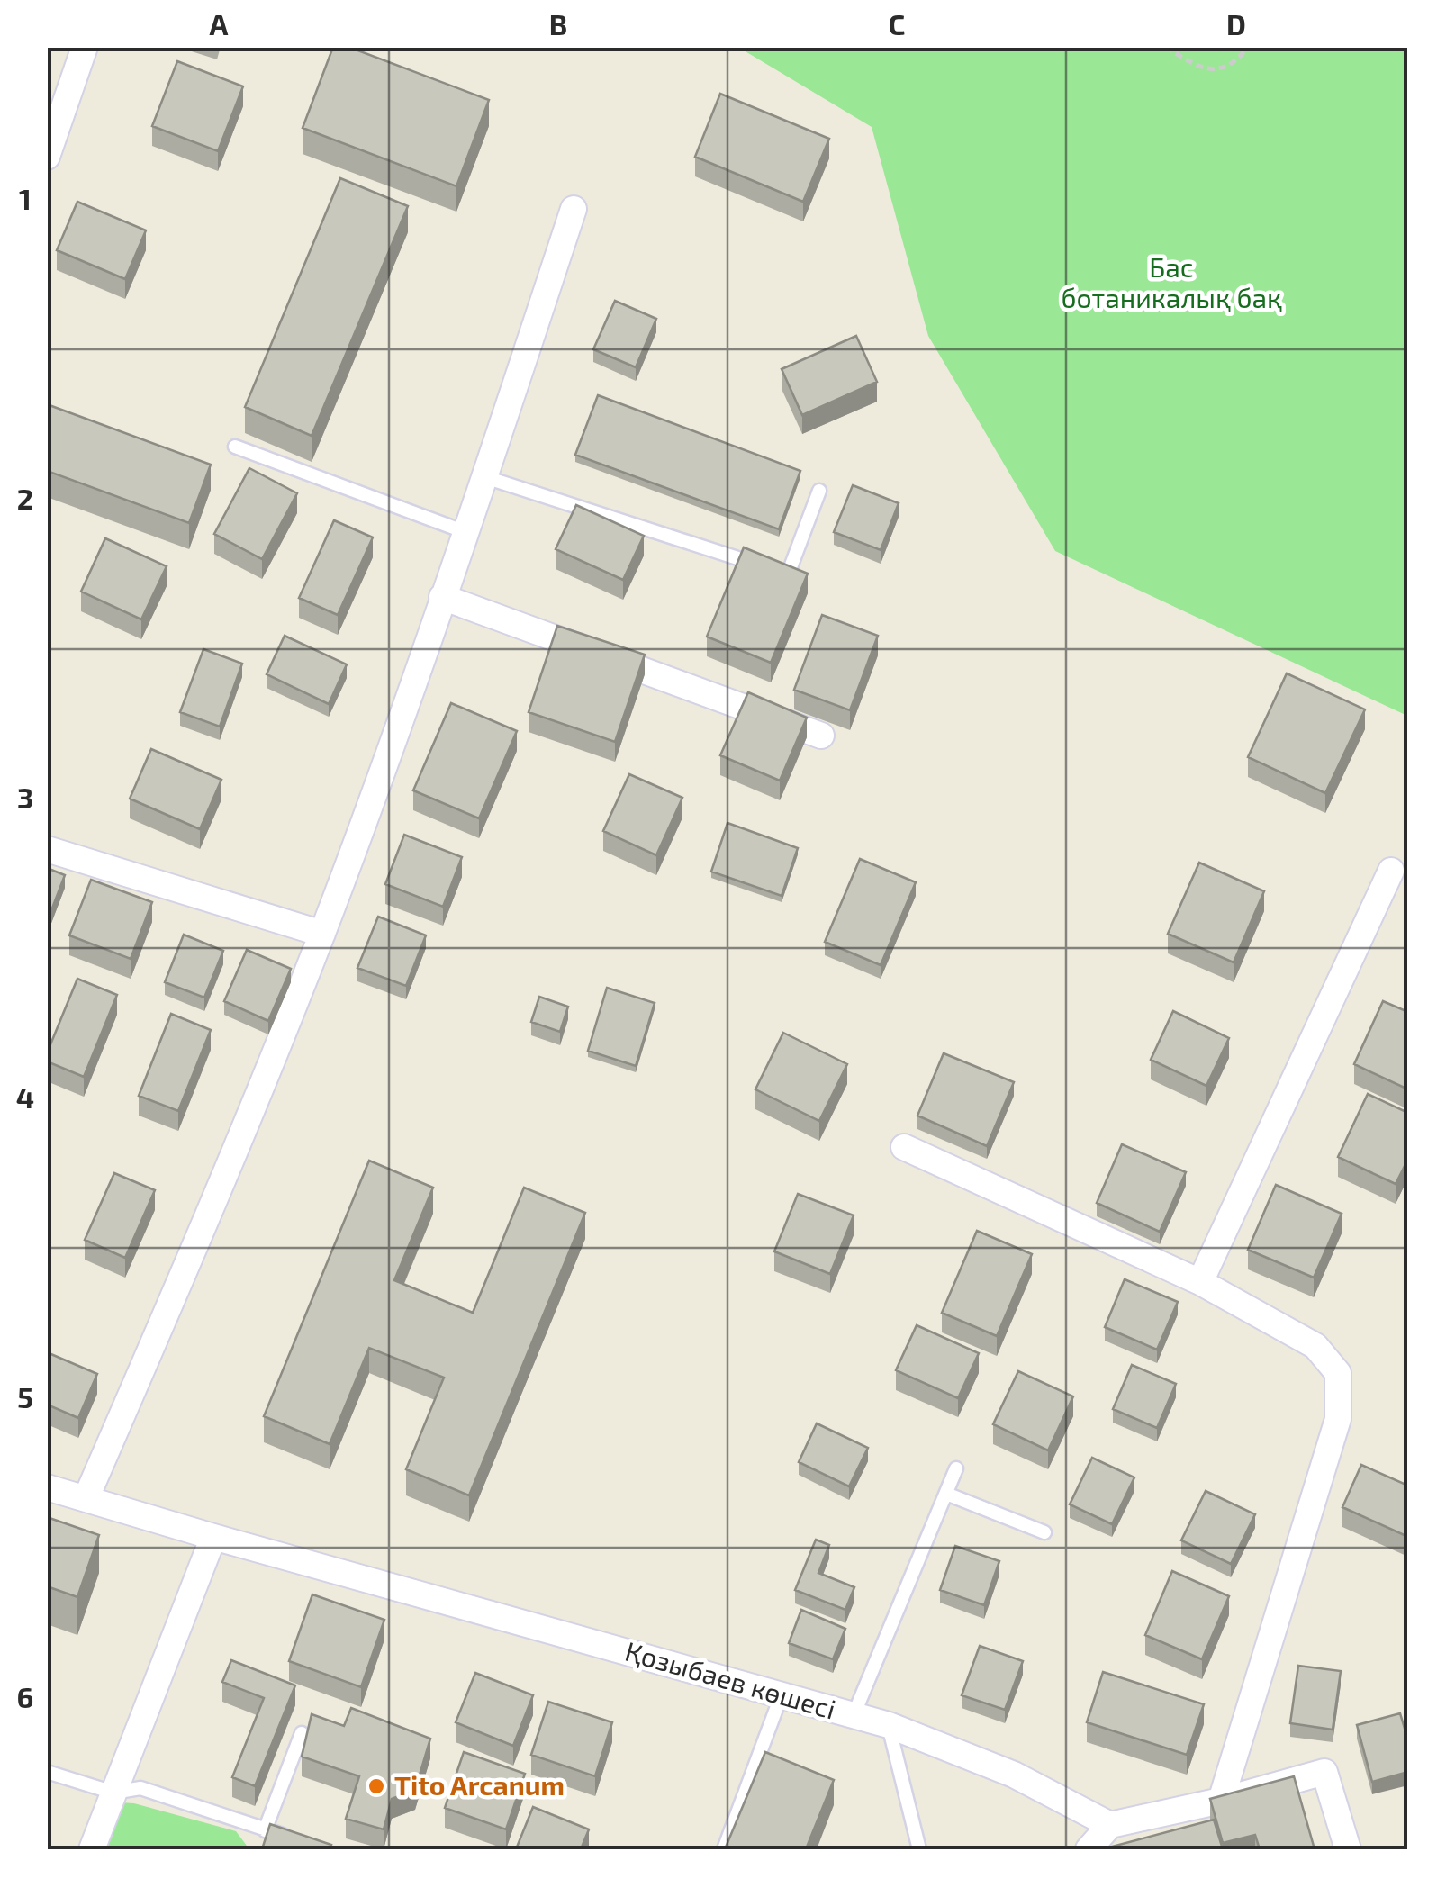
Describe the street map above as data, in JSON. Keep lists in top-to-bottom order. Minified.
{"streets":{"street":["Қозыбаев көшесі"]},"parks":["Бас ботаникалық бақ"],"places":["Tito Arcanum"],"grid":{"columns":["A","B","C","D"],"rows":["1","2","3","4","5","6"]}}
